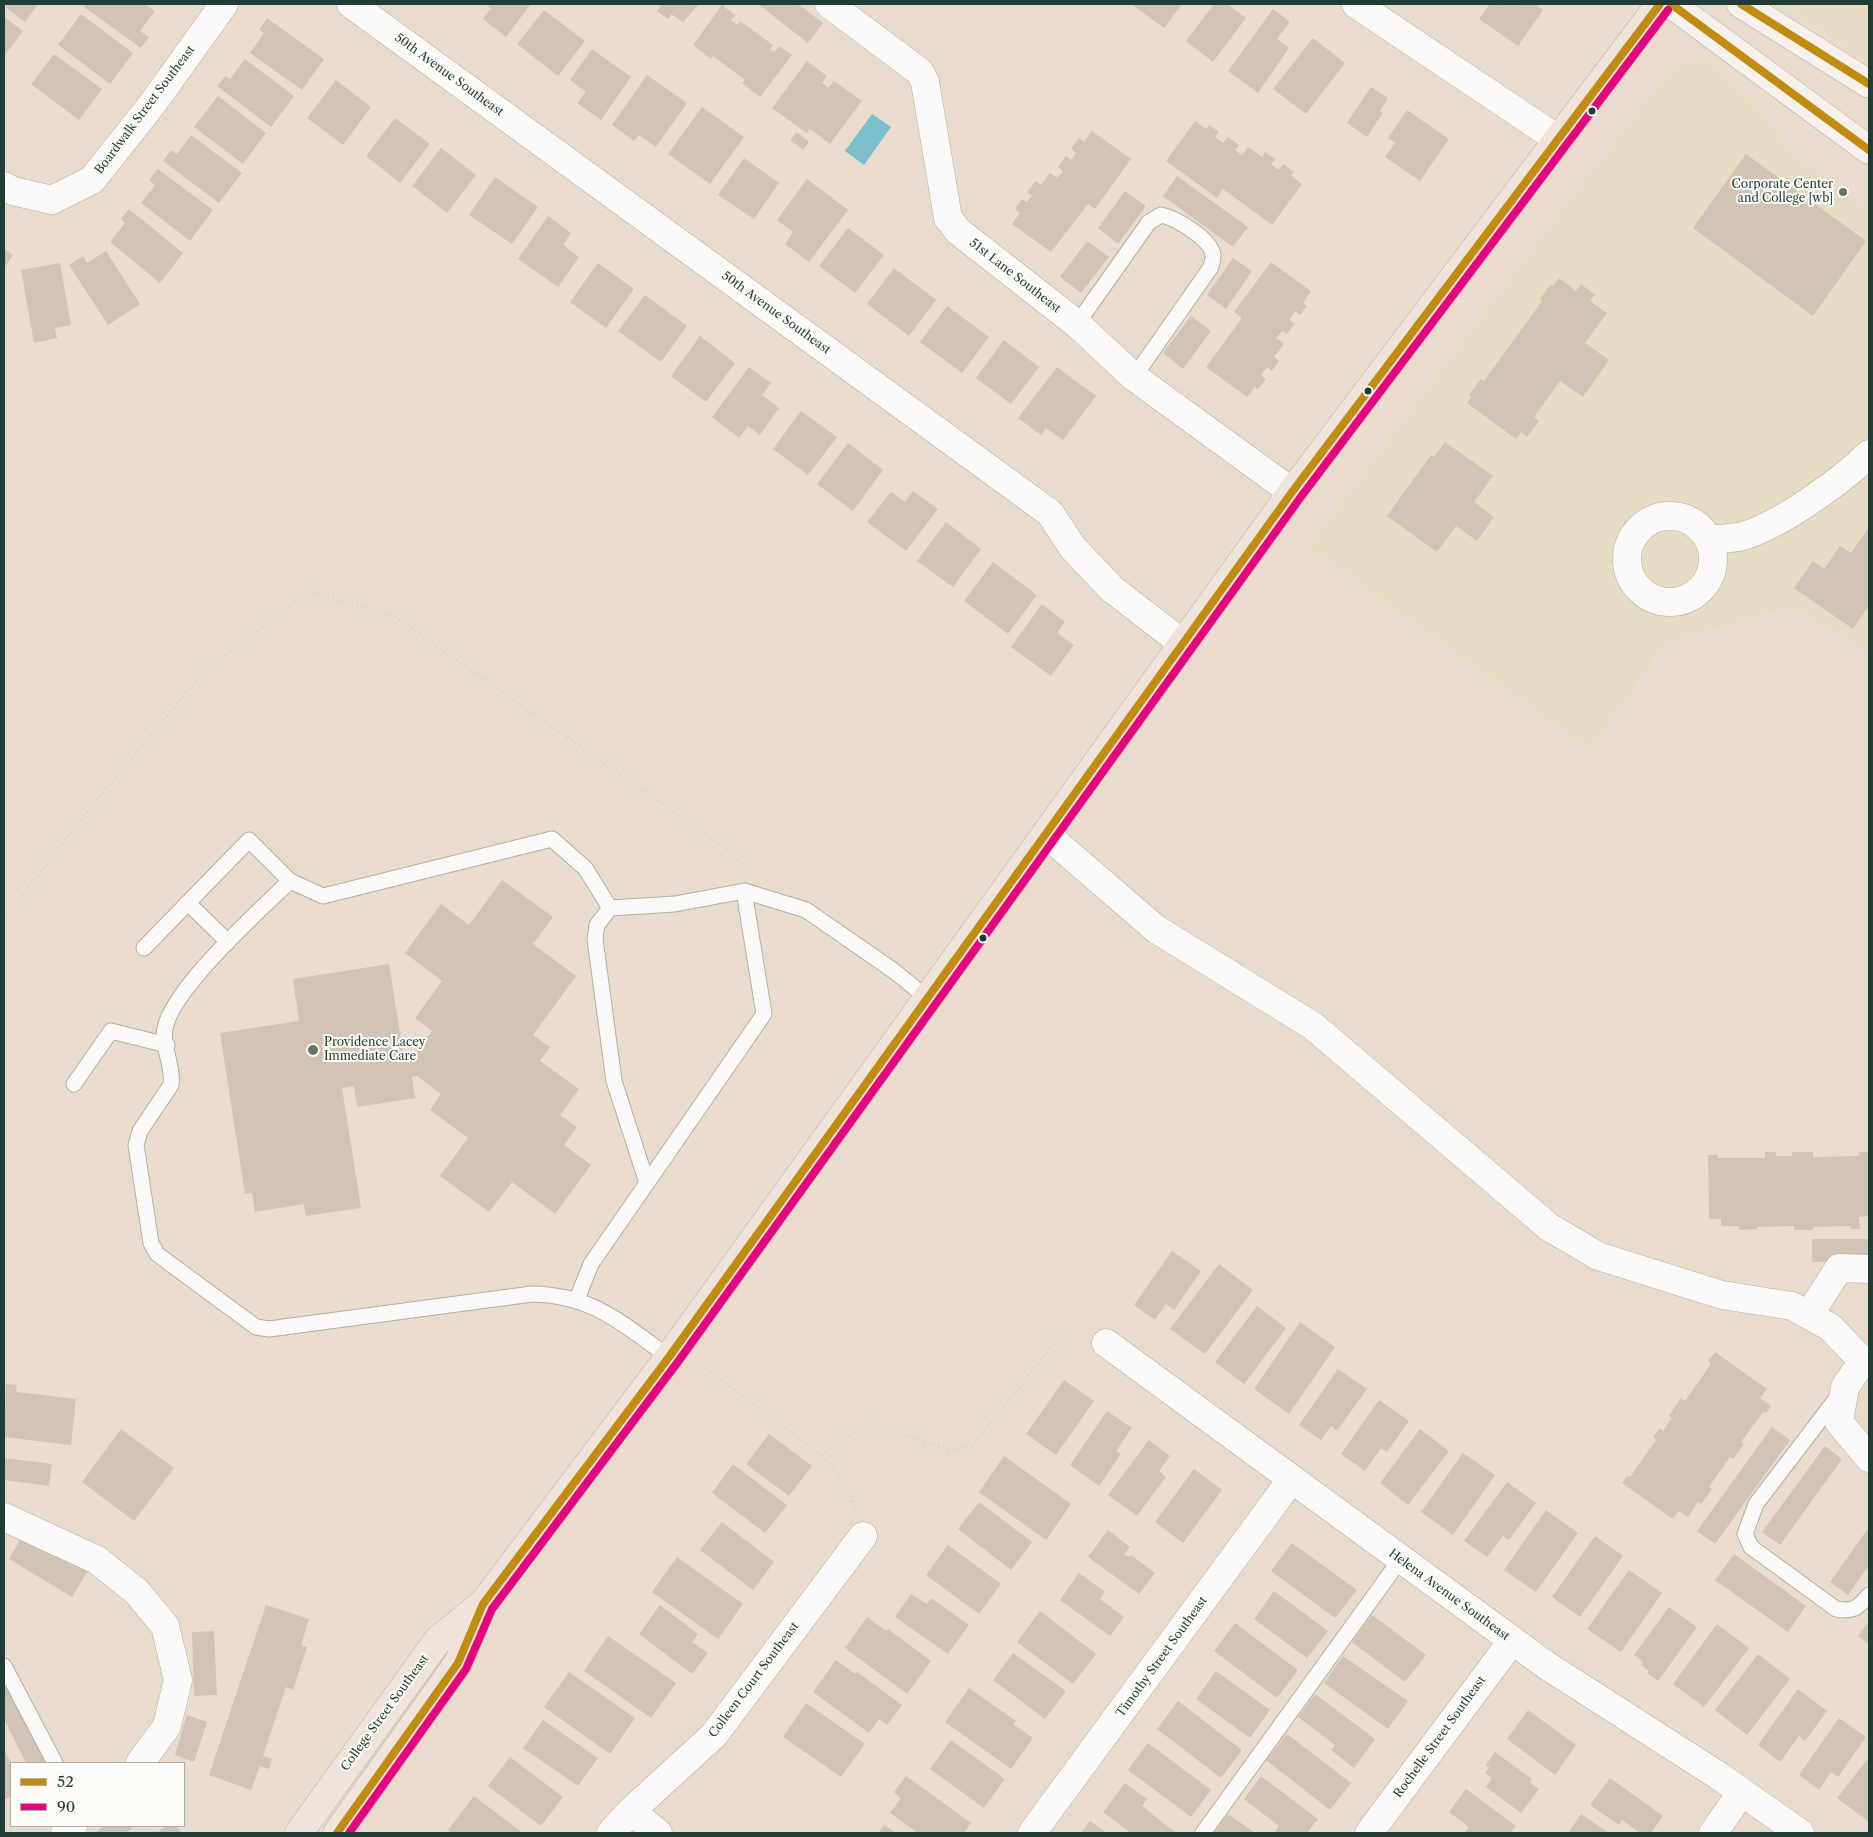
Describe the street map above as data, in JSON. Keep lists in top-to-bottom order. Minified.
{"streets":{"main road":["College Street Southeast"],"street":["50th Avenue Southeast","Boardwalk Street Southeast","51st Lane Southeast","Helena Avenue Southeast","Timothy Street Southeast","Colleen Court Southeast","Rochelle Street Southeast"]},"crossings":[["50th Avenue Southeast","College Street Southeast"],["51st Lane Southeast","College Street Southeast"],["Helena Avenue Southeast","Timothy Street Southeast"],["Helena Avenue Southeast","Rochelle Street Southeast"]],"places":["Corporate Center and College [wb]","Providence Lacey Immediate Care"],"lines":["transit line 52","transit line 90"],"legend":["52","90"]}
